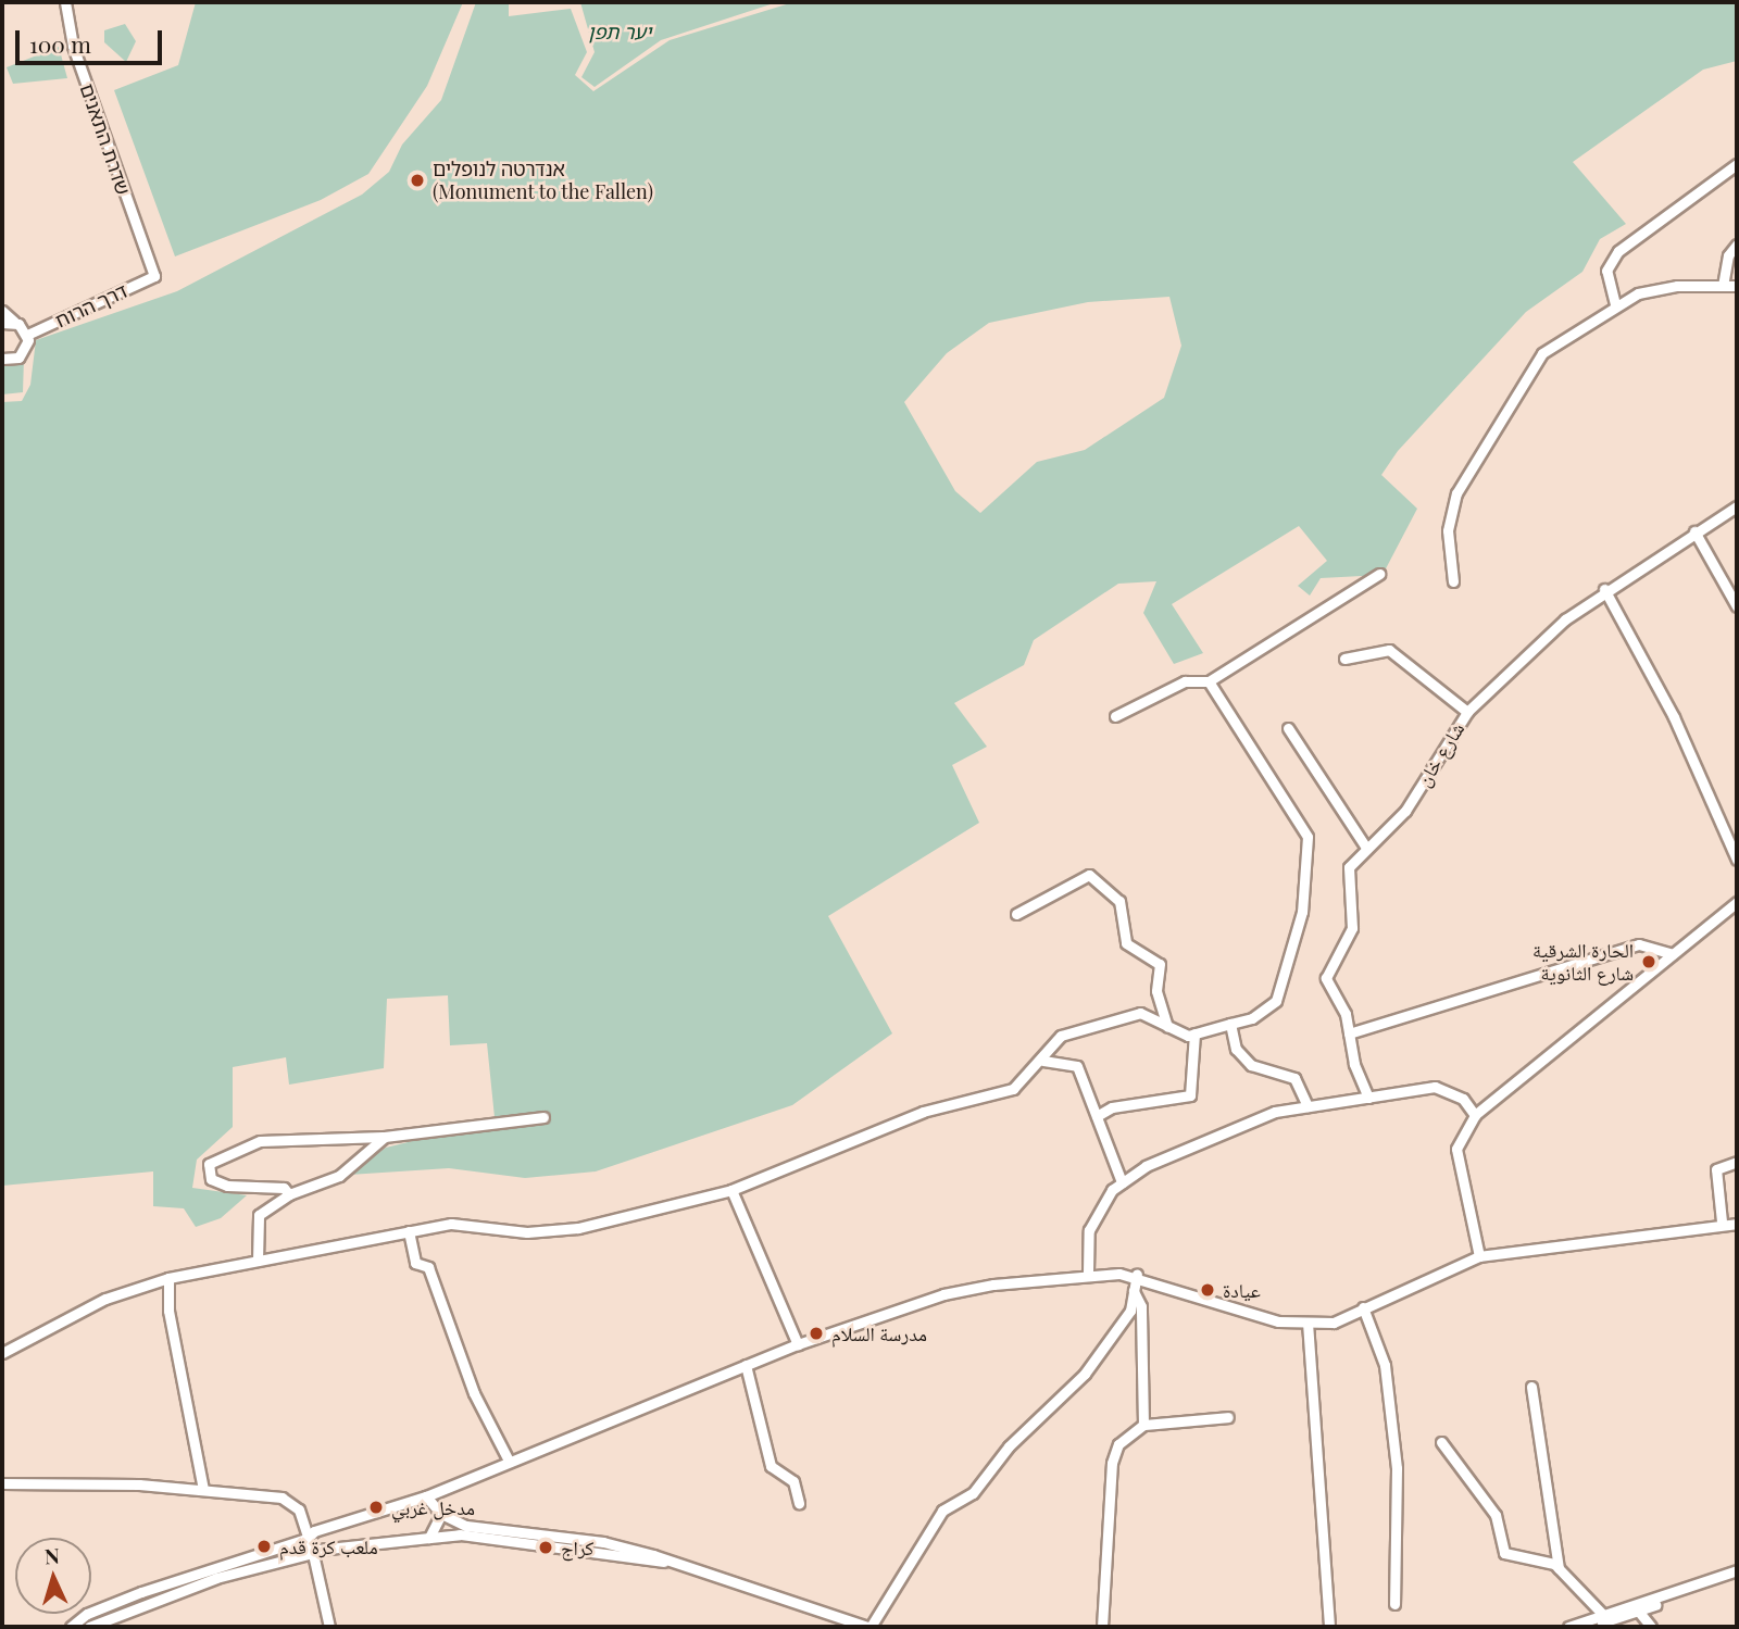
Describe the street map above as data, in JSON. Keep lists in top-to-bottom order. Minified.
{"streets":{"street":["שדרת התאנים","דרך הרוח","شارع خان"]},"crossings":[["שדרת התאנים","דרך הרוח"]],"parks":["יער תפן"],"places":["אנדרטה לנופלים (Monument to the Fallen)","الحارة الشرقية شارع الثانوية","عيادة","مدرسة السلام","مدخل غربي","ملعب كرة قدم","كراج"],"scale_bar":"100 m","north":"top"}
